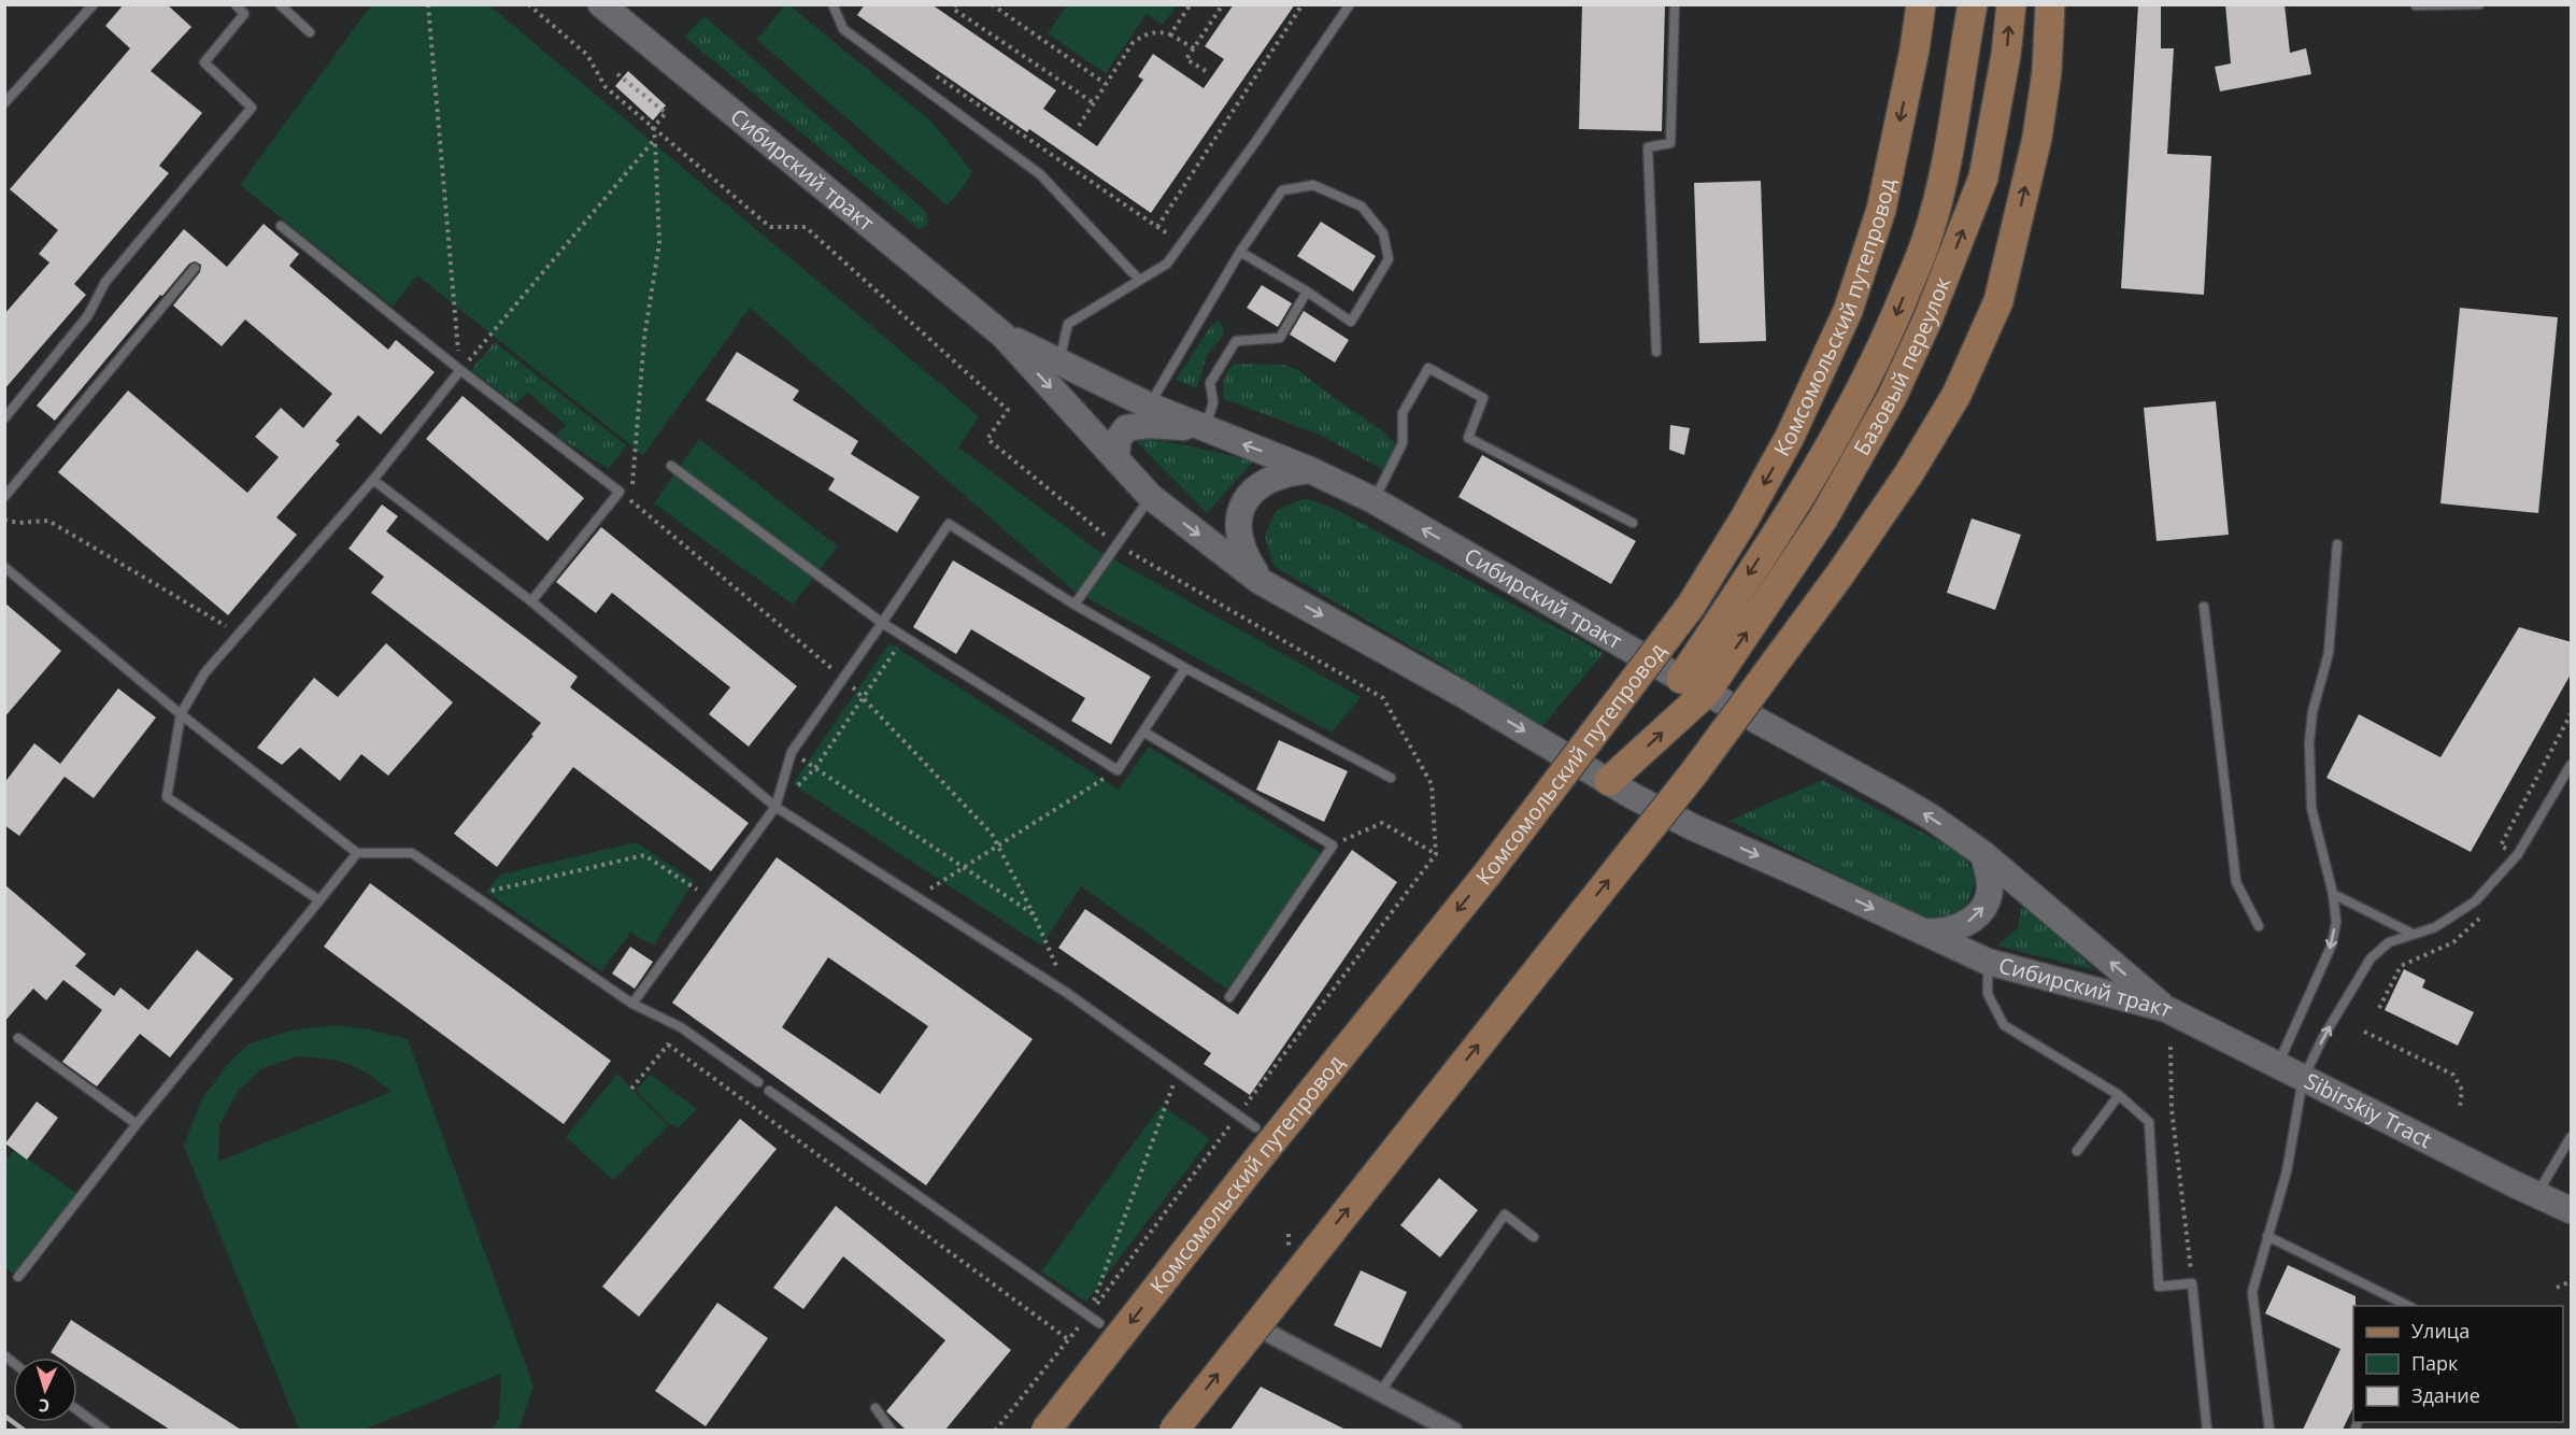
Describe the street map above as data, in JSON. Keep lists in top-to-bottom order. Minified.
{"streets":{"main road":["Сибирский тракт","Комсомольский путепровод","Базовый переулок","Sibirskiy Tract"]},"crossings":[["Сибирский тракт","Комсомольский путепровод"],["Сибирский тракт","Базовый переулок"],["Сибирский тракт","Sibirskiy Tract"],["Комсомольский путепровод","Базовый переулок"]],"legend":["Улица","Парк","Здание"],"north":"bottom"}
